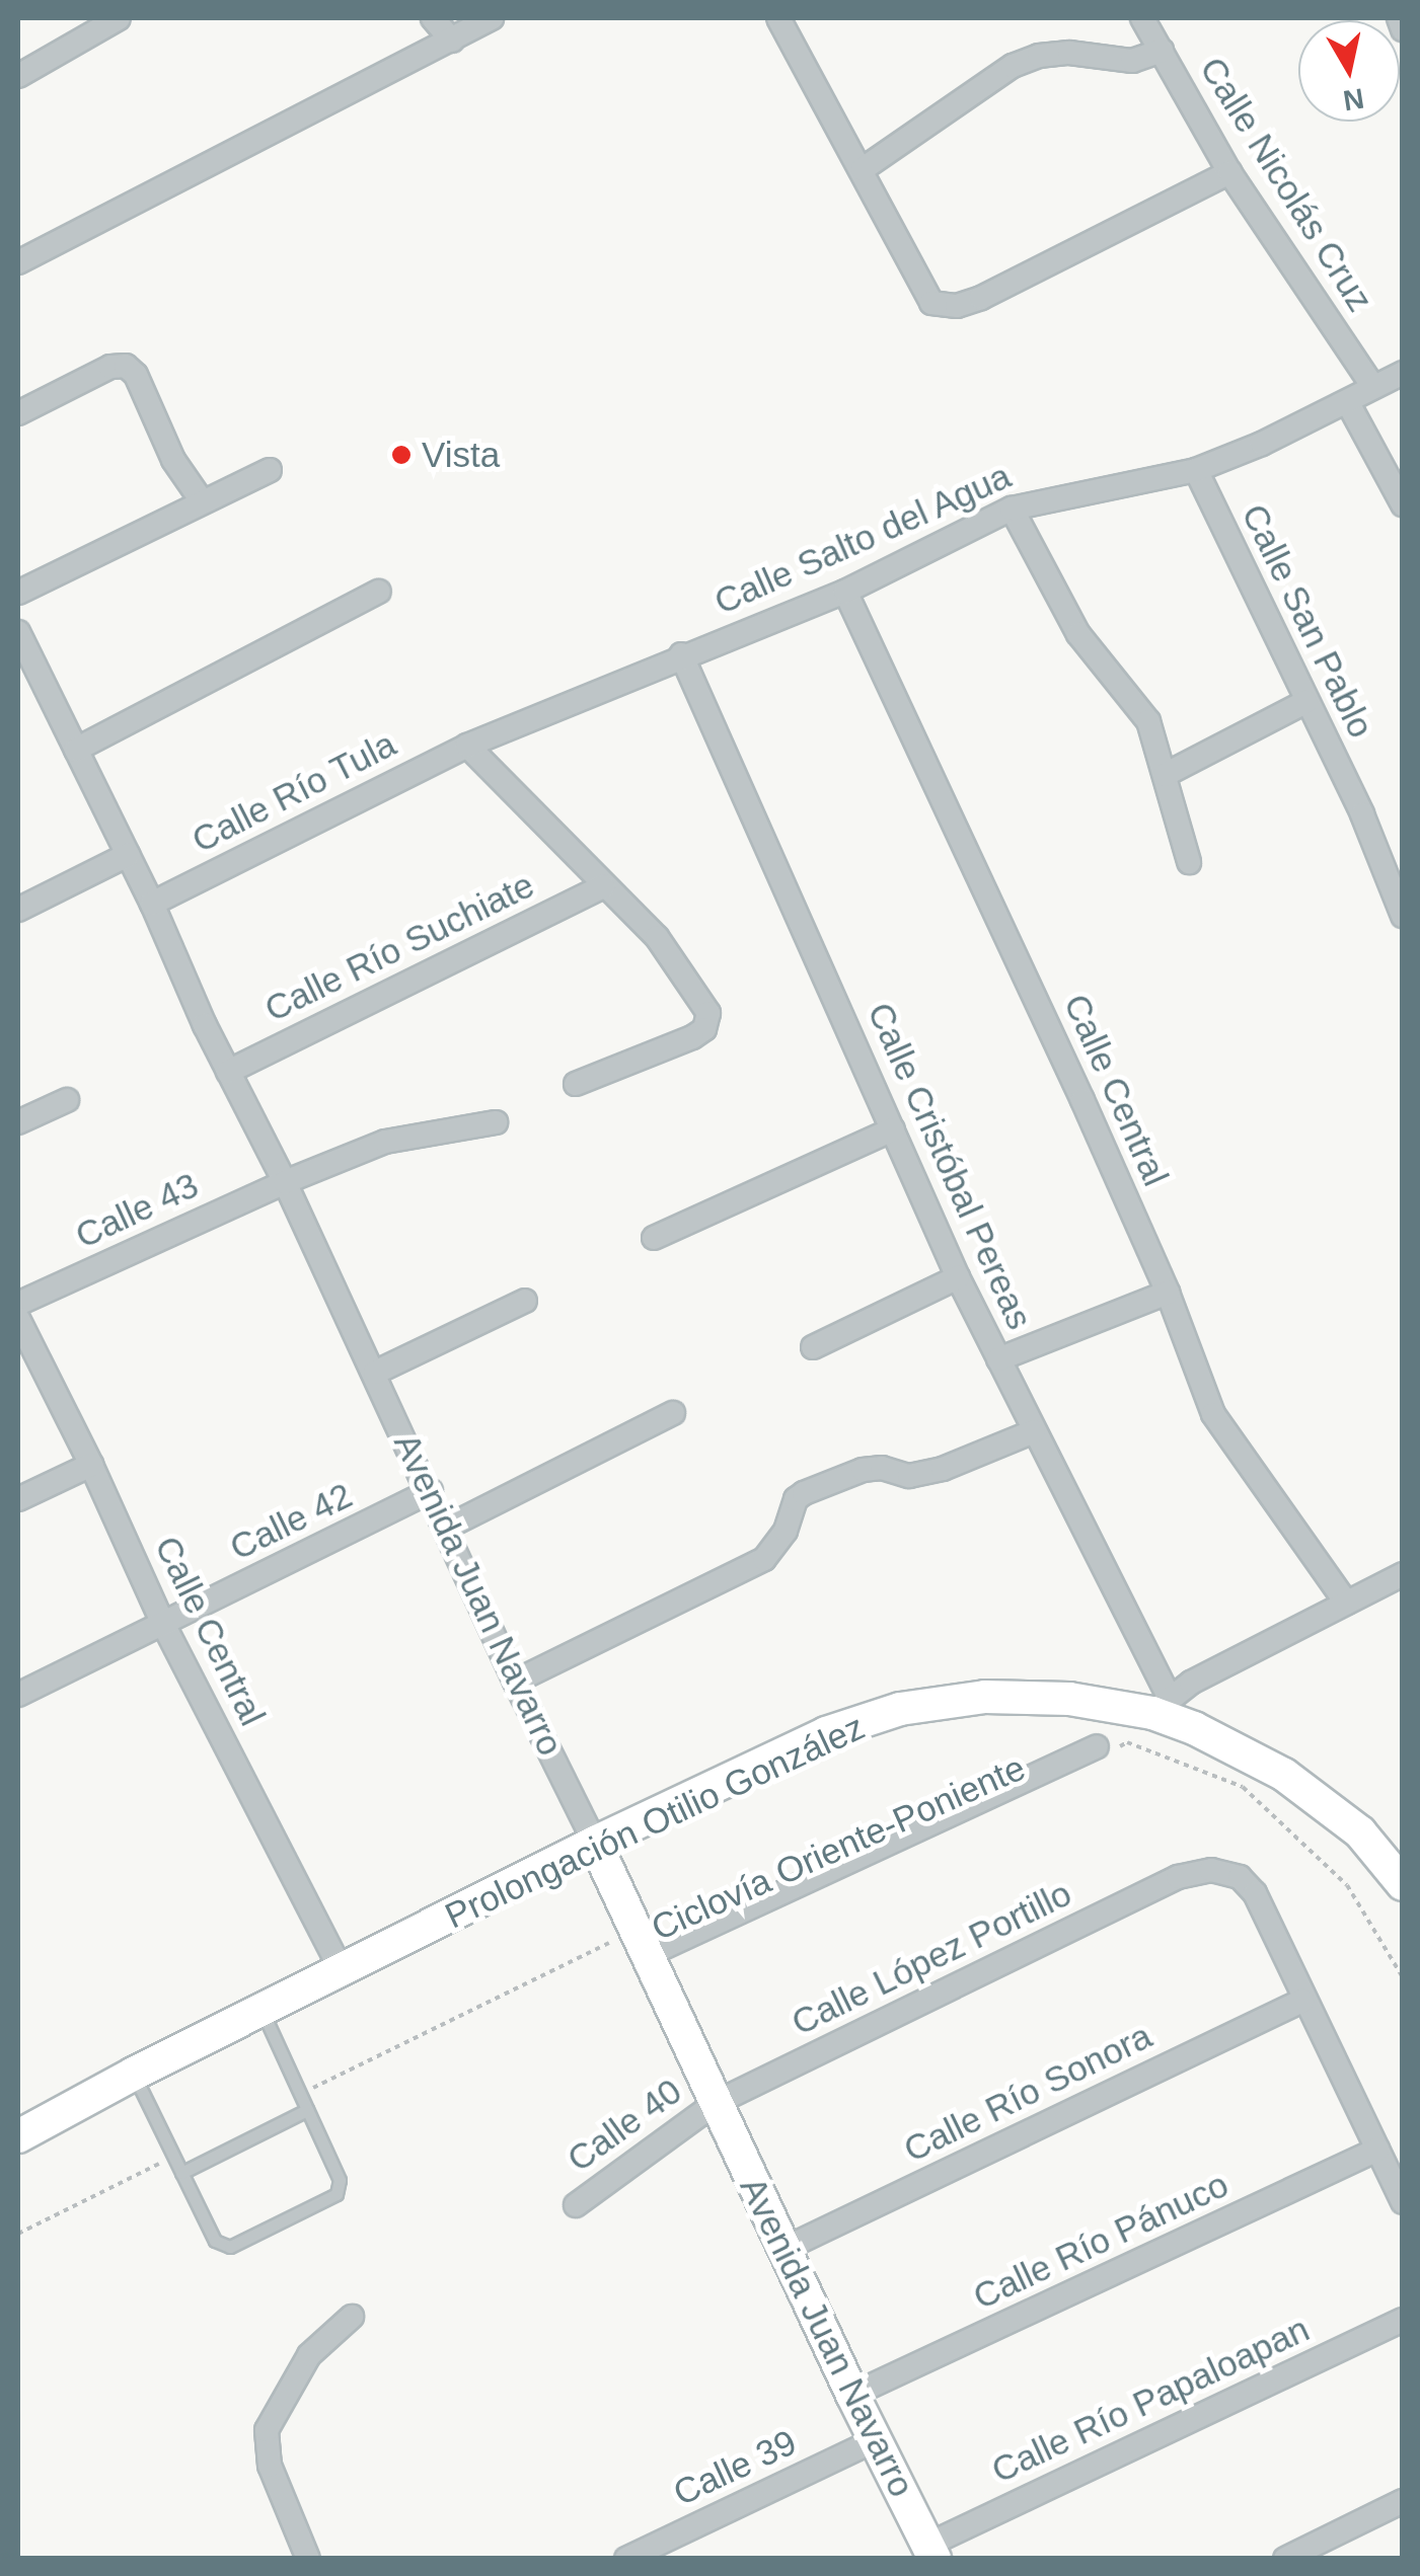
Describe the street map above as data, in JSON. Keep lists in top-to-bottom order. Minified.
{"streets":{"main road":["Avenida Juan Navarro","Prolongación Otilio González"],"street":["Calle Nicolás Cruz","Calle Salto del Agua","Calle San Pablo","Calle Río Tula","Calle Río Suchiate","Calle Central","Calle Cristóbal Pereas","Calle 43","Calle 42","Calle López Portillo","Calle Río Sonora","Calle 40","Calle Río Pánuco","Calle Río Papaloapan","Calle 39"],"path":["Ciclovía Oriente-Poniente"]},"crossings":[["Calle Nicolás Cruz","Calle Salto del Agua"],["Calle Salto del Agua","Calle San Pablo"],["Calle Salto del Agua","Calle Río Tula"],["Calle Salto del Agua","Calle Central"],["Calle Salto del Agua","Calle Cristóbal Pereas"],["Calle Río Tula","Avenida Juan Navarro"],["Calle Río Suchiate","Avenida Juan Navarro"],["Calle Central","Calle 42"],["Calle Central","Prolongación Otilio González"],["Calle Cristóbal Pereas","Prolongación Otilio González"],["Calle 43","Avenida Juan Navarro"],["Calle 42","Avenida Juan Navarro"],["Avenida Juan Navarro","Prolongación Otilio González"],["Avenida Juan Navarro","Calle López Portillo"],["Avenida Juan Navarro","Calle Río Sonora"],["Avenida Juan Navarro","Calle 40"],["Avenida Juan Navarro","Calle Río Pánuco"],["Avenida Juan Navarro","Calle Río Papaloapan"],["Avenida Juan Navarro","Calle 39"],["Calle López Portillo","Calle Río Sonora"],["Calle López Portillo","Calle 40"]],"places":["Vista"],"north":"bottom"}
